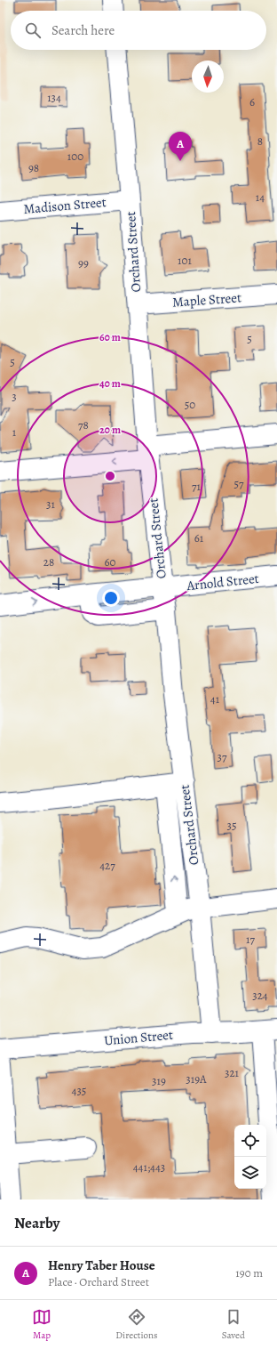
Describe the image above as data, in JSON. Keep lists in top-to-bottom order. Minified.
{"streets":{"street":["Madison Street","Orchard Street","Maple Street","Arnold Street","Union Street"]},"crossings":[["Madison Street","Orchard Street"],["Orchard Street","Maple Street"],["Orchard Street","Arnold Street"],["Orchard Street","Union Street"]],"house_numbers":["134","6","8","100","98","14","101","99","5","5","3","50","78","1","57","71","31","61","28","60","41","37","35","427","17","324","321","319A","319","435","441;443"],"north":"bottom","page":{"search":"Search here","pins":"A","heading":"Nearby","list":[{"mark":"A","name":"Henry Taber House","note":"Place · Orchard Street","value":"190 m"}],"nav":["Map","Directions","Saved"]},"rings":["60 m","40 m","20 m"]}
